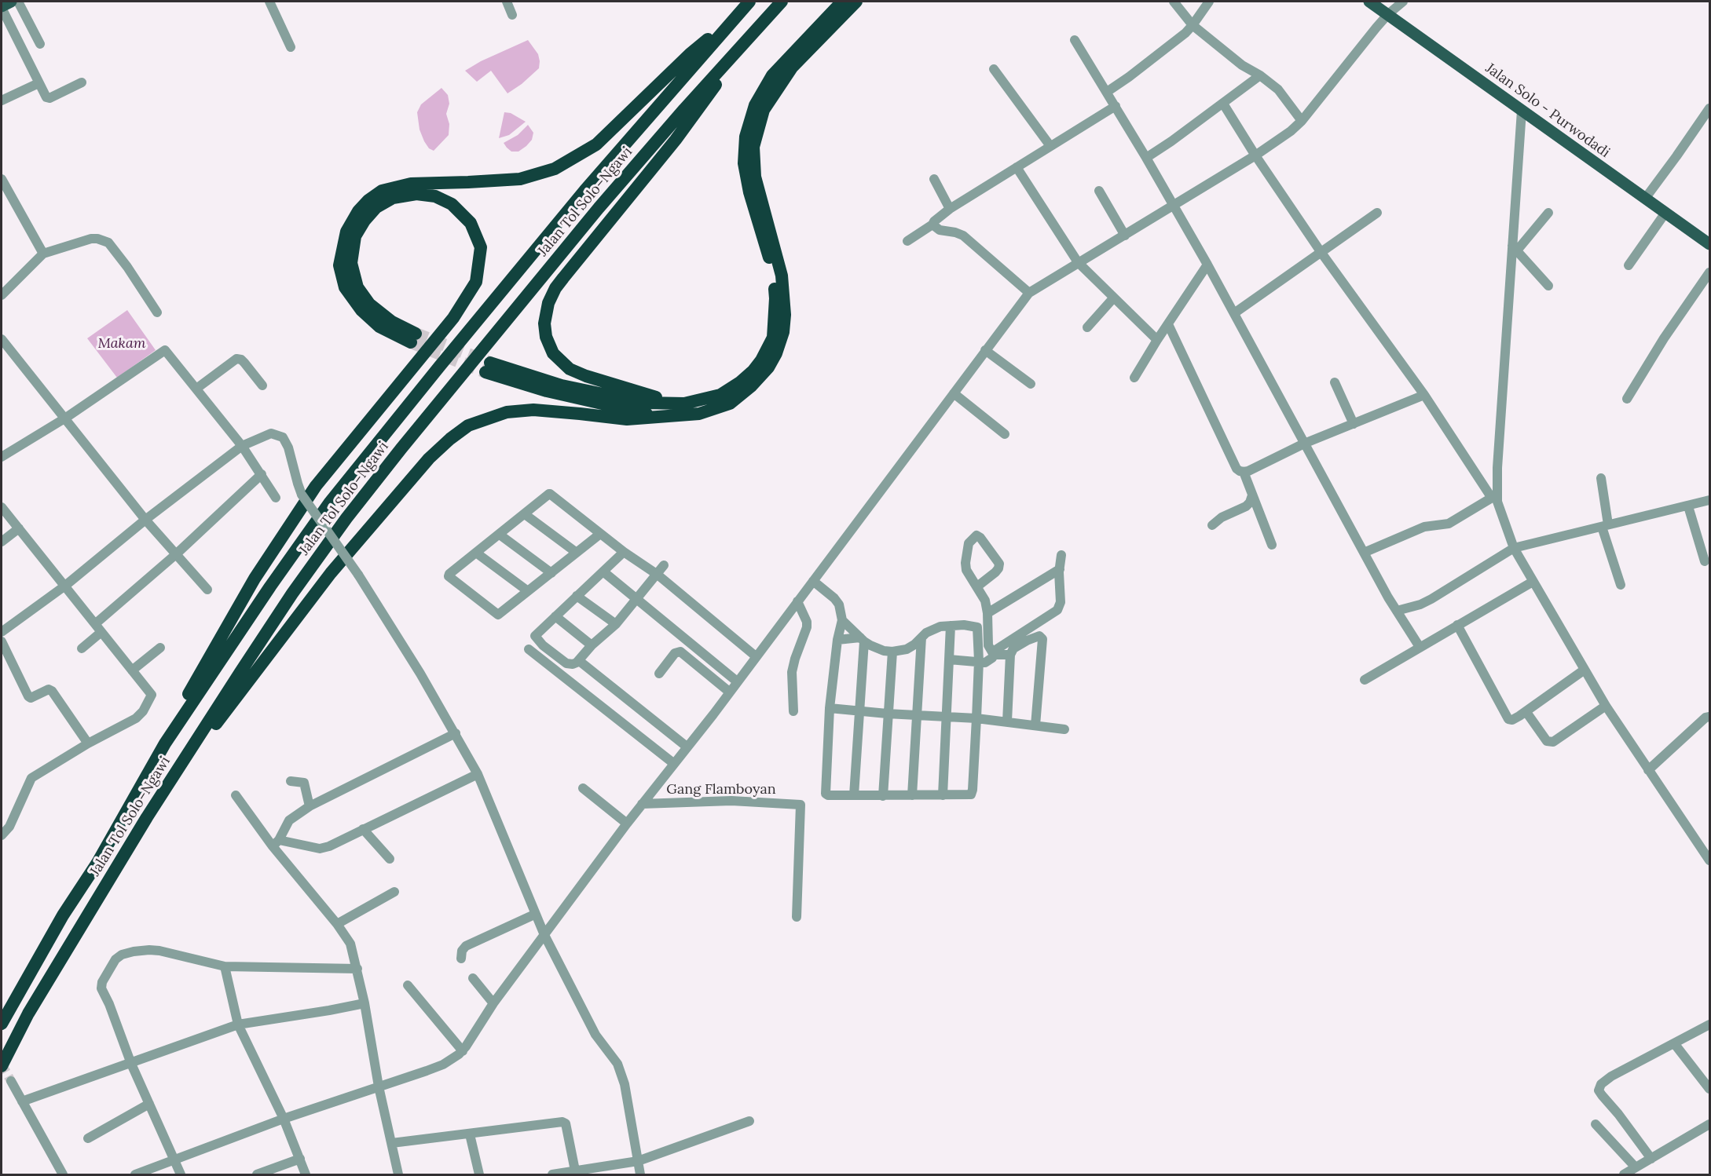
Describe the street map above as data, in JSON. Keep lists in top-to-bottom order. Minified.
{"streets":{"highway":["Jalan Tol Solo–Ngawi"],"main road":["Jalan Solo - Purwodadi"],"street":["Gang Flamboyan"]},"parks":["Makam"]}
